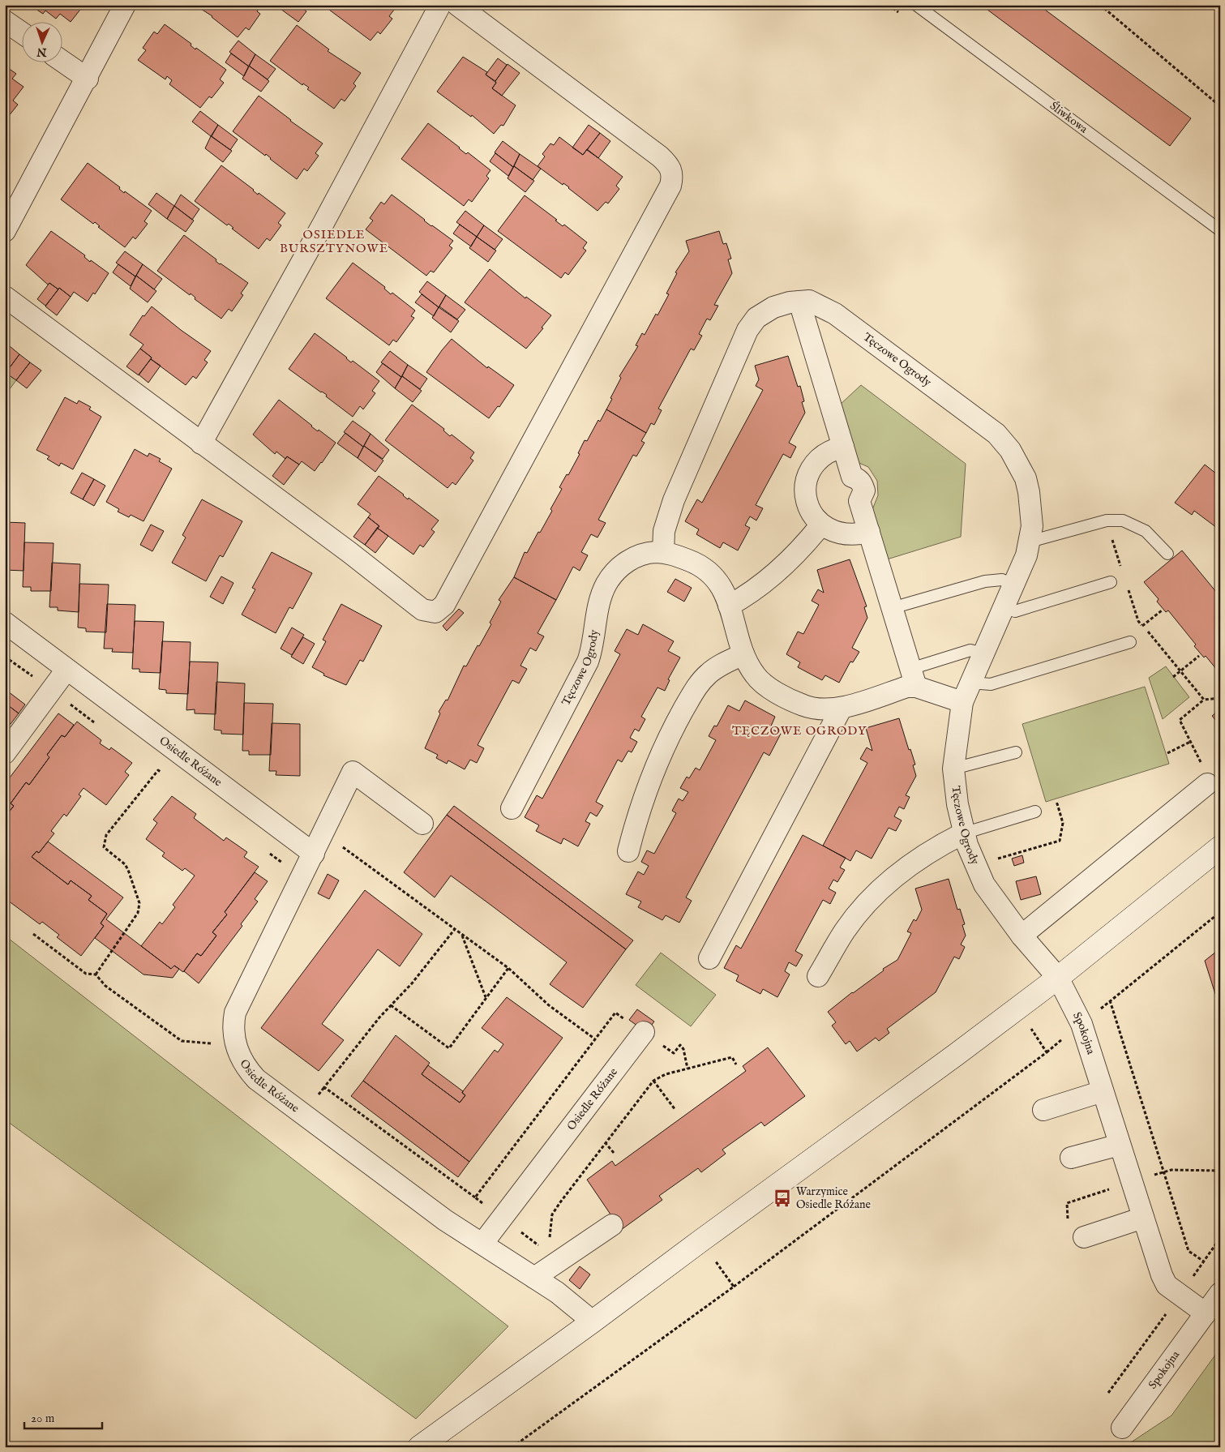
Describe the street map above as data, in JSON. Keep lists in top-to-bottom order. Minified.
{"streets":{"street":["Tęczowe Ogrody","Osiedle Różane","Spokojna"],"lane":["Śliwkowa"]},"crossings":[["Tęczowe Ogrody","Spokojna"]],"districts":["OSIEDLE BURSZTYNOWE","TĘCZOWE OGRODY"],"places":{"bus stop":["Warzymice Osiedle Różane"]},"scale_bar":"20 m","north":"bottom"}
